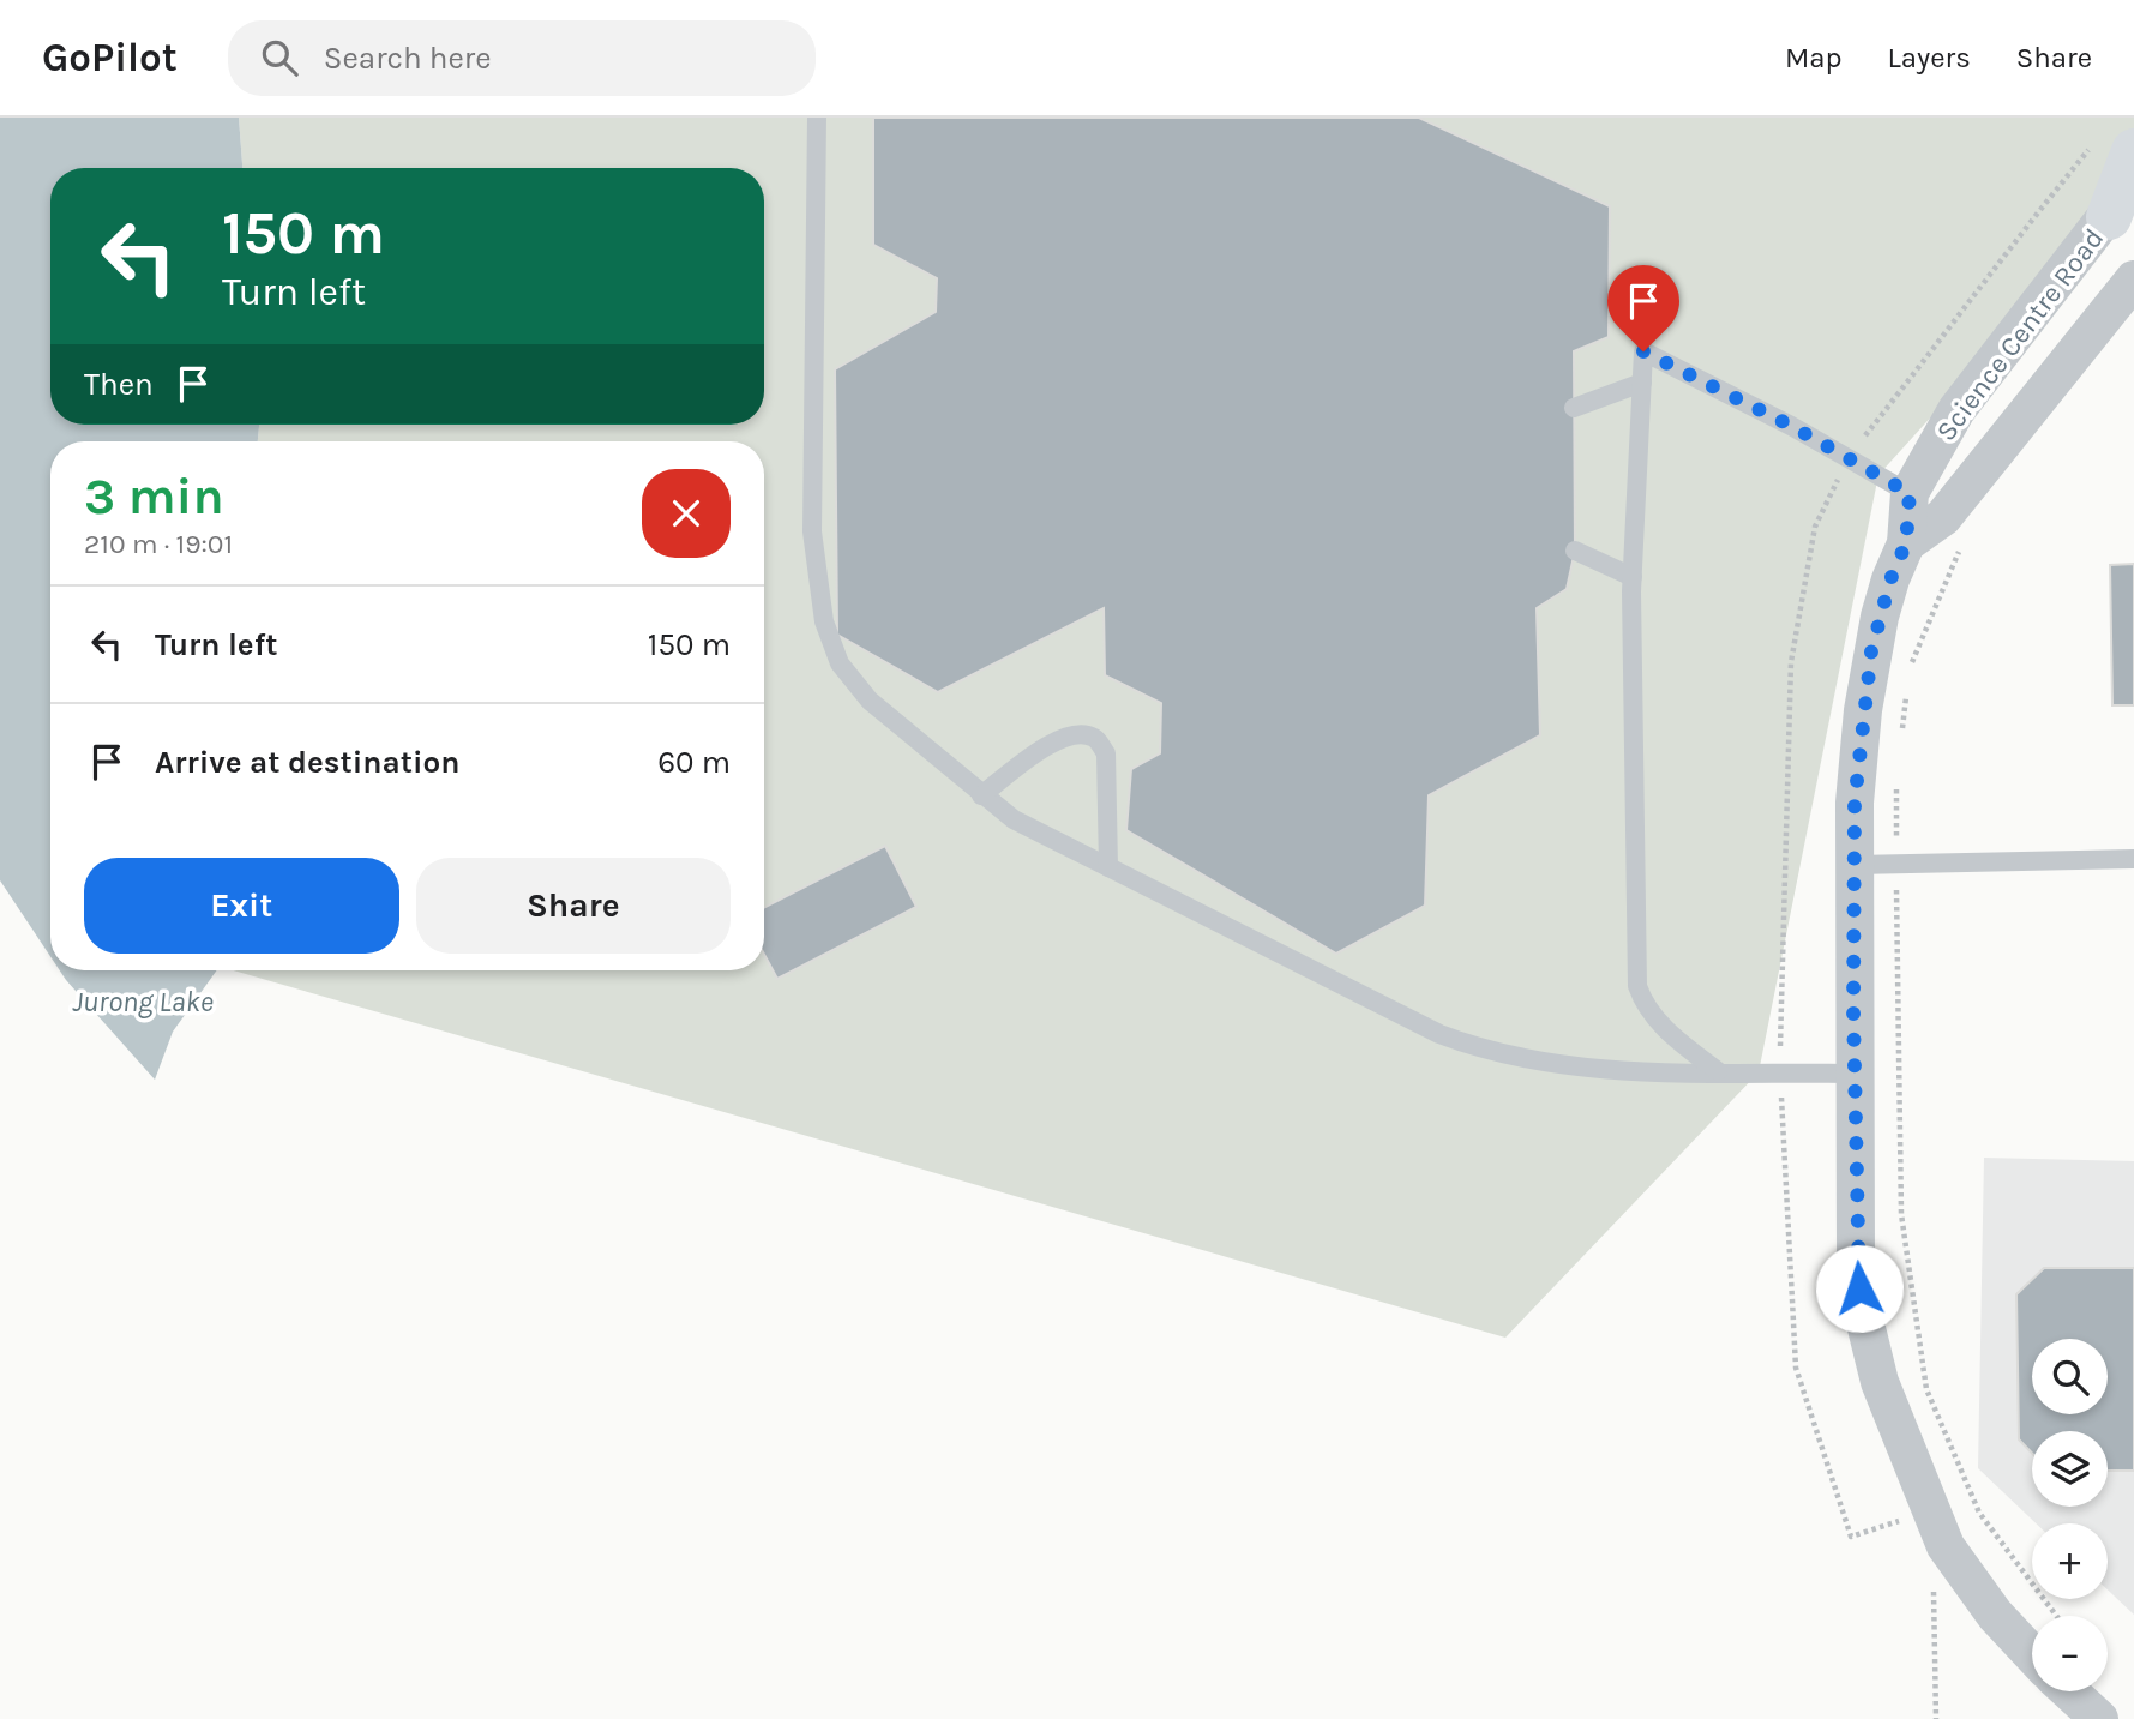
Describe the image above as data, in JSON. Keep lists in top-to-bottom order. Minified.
{"streets":{"street":["Science Centre Road"]},"water":["Jurong Lake"],"page":{"header":"GoPilot","search":"Search here","nav":["Map","Layers","Share"],"turn":["150 m","Turn left"],"then":"Then","heading":["3 min","210 m · 19:01"],"list":[{"name":"Turn left","value":"150 m"},{"name":"Arrive at destination","value":"60 m"}],"buttons":["Exit","Share"],"map_buttons":["+","−"]}}
